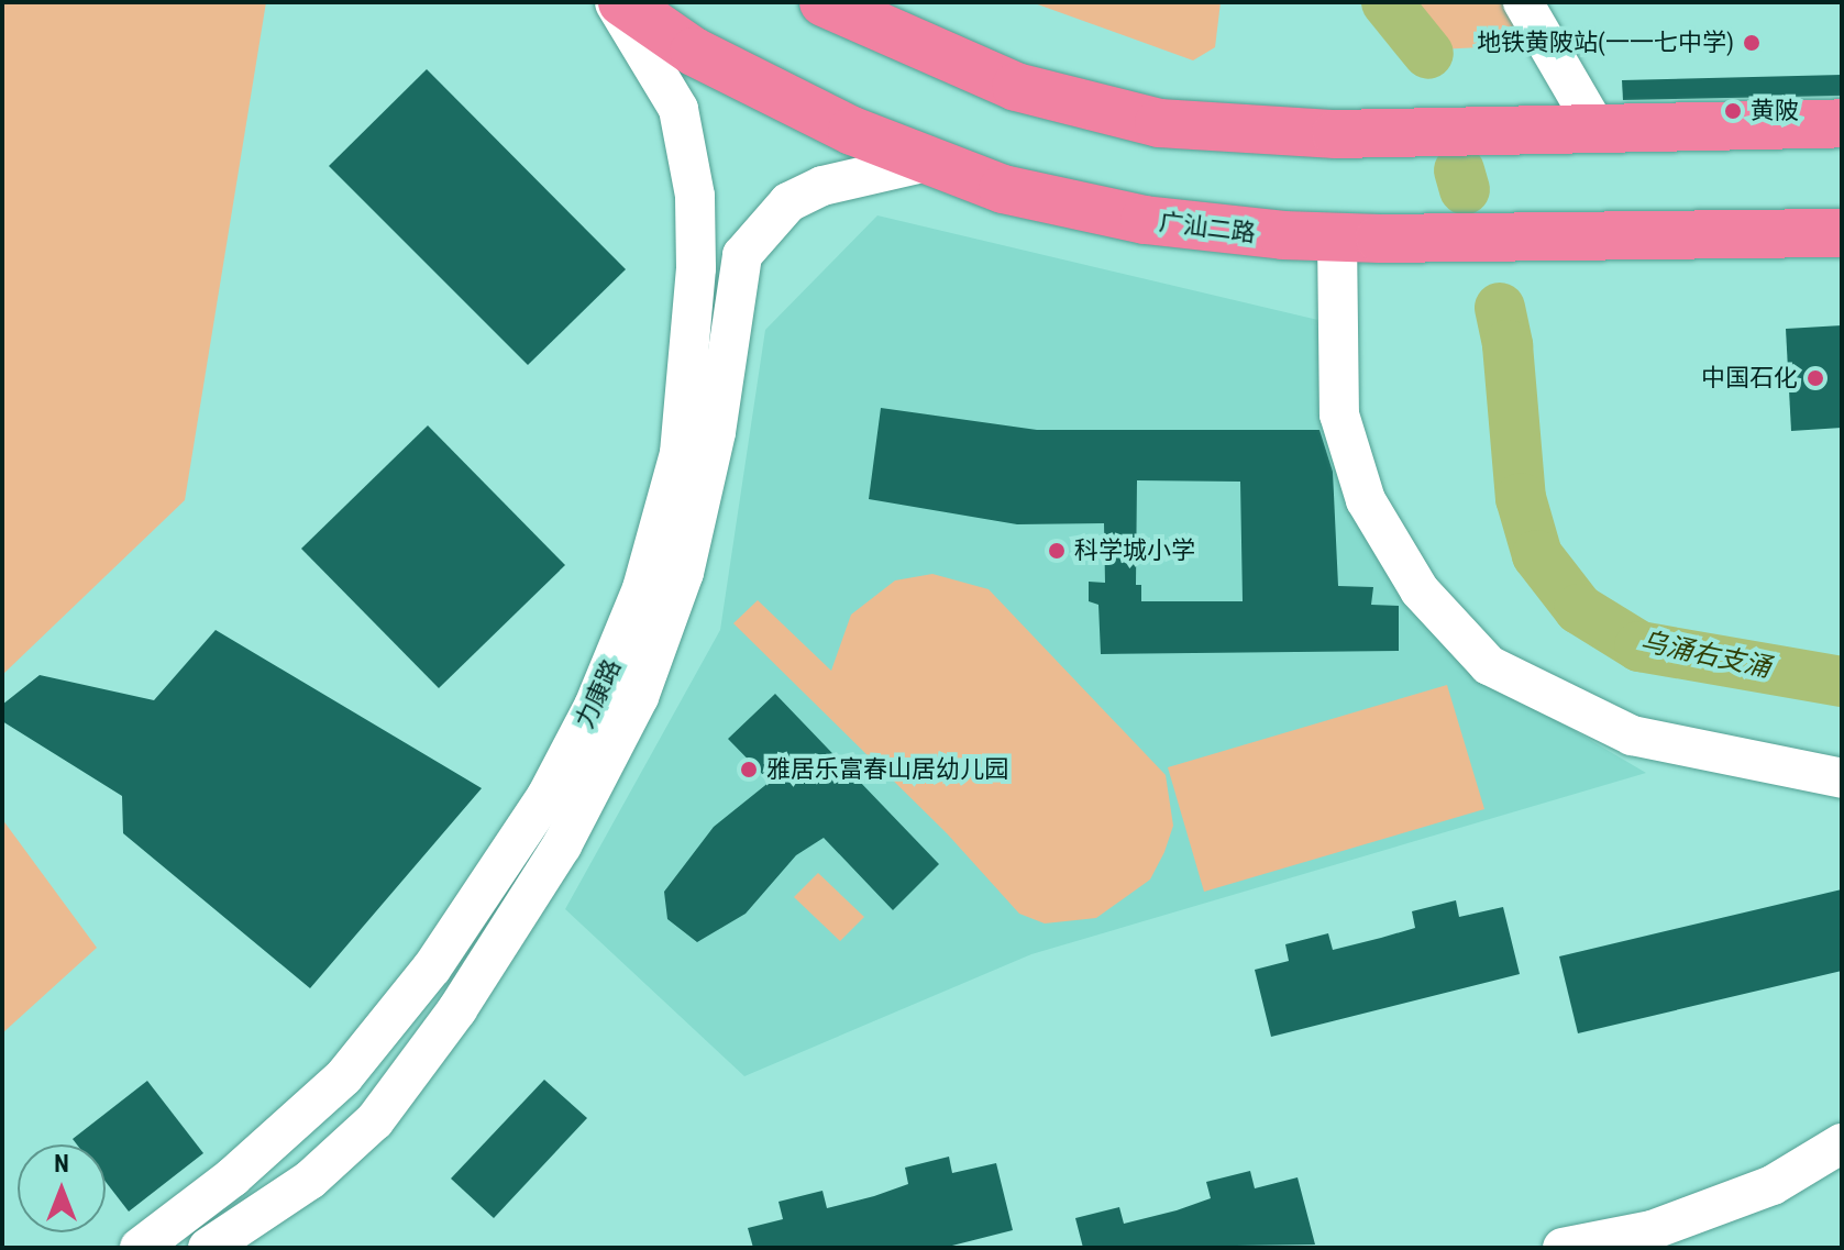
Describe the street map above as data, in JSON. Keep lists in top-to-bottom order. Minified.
{"streets":{"highway":["广汕二路"],"street":["力康路"]},"crossings":[["广汕二路","力康路"]],"water":["乌涌右支涌"],"places":["地铁黄陂站(一一七中学)","黄陂","中国石化","科学城小学","雅居乐富春山居幼儿园"],"north":"top"}
